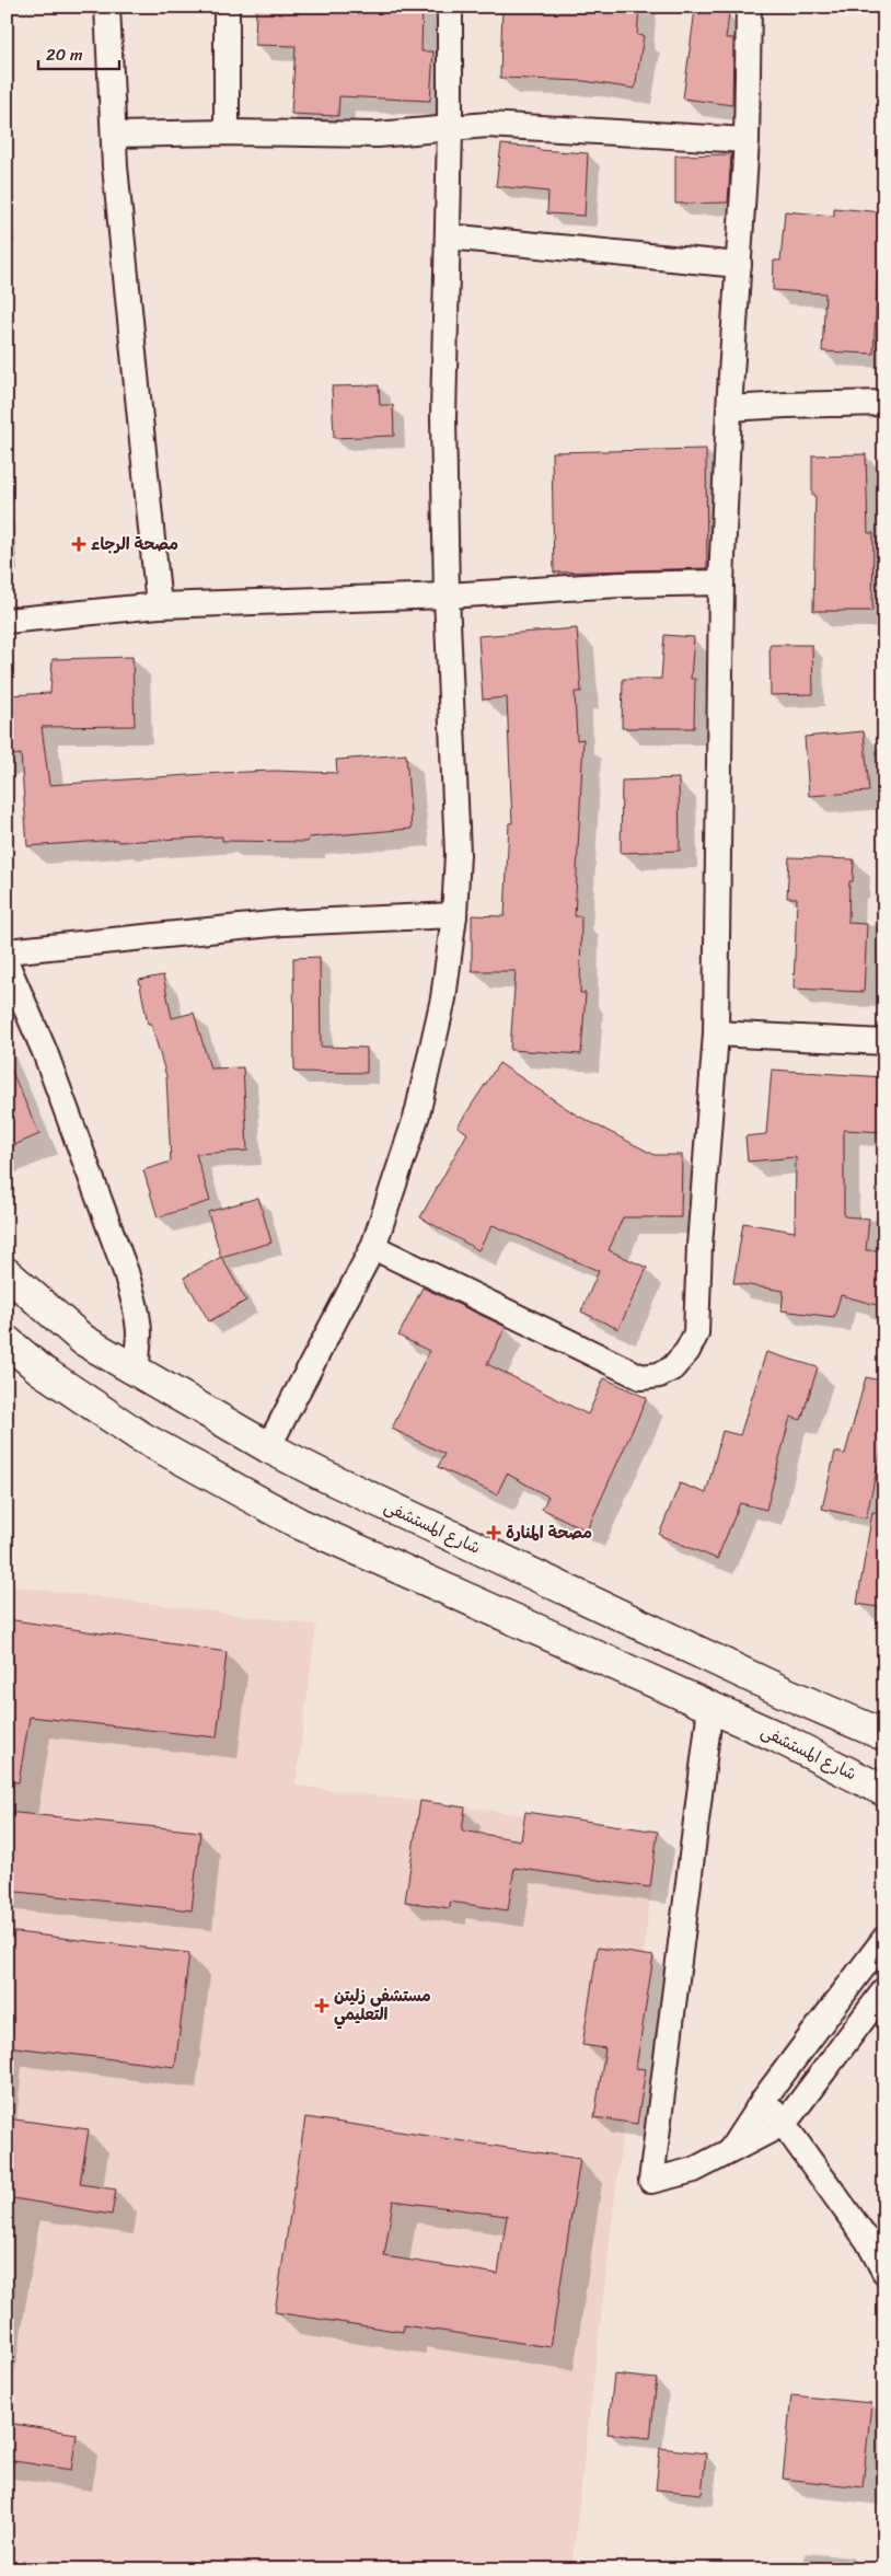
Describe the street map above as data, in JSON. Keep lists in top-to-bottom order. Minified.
{"streets":{"main road":["شارع المستشفى"]},"places":{"health":["مصحة الرجاء","مصحة المنارة","مستشفى زليتن التعليمي"]},"scale_bar":"20 m"}
